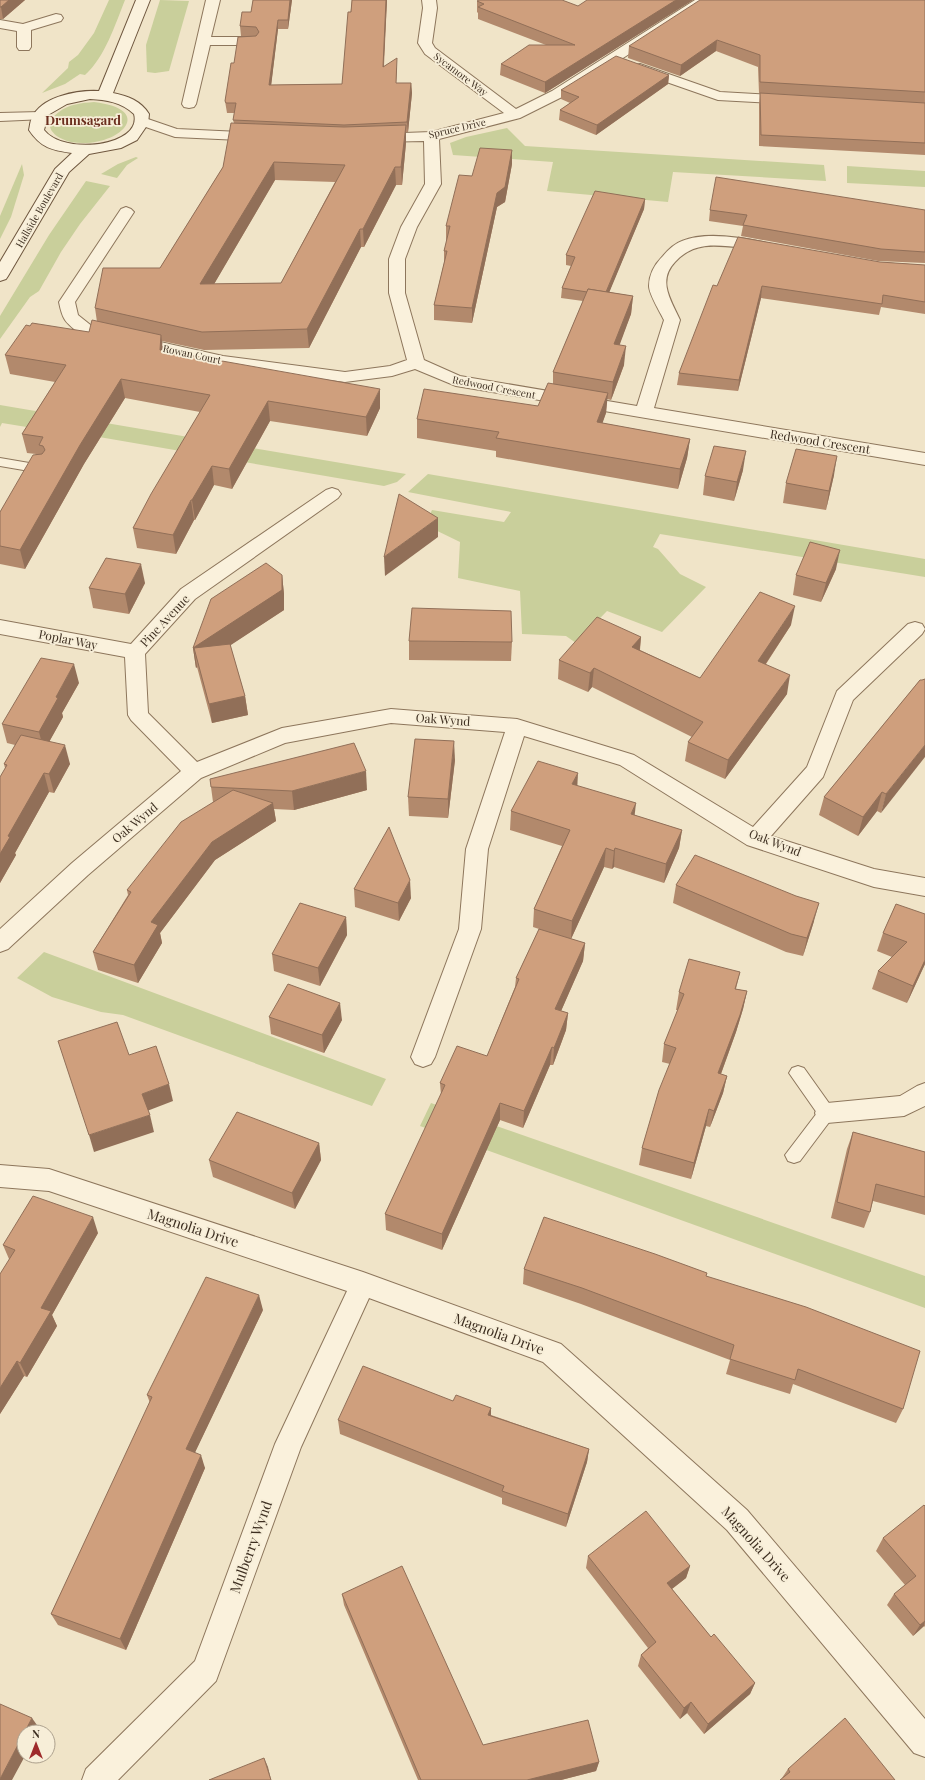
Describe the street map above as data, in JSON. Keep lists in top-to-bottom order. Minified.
{"streets":{"street":["Sycamore Way","Spruce Drive","Hallside Boulevard","Rowan Court","Redwood Crescent","Pine Avenue","Poplar Way","Oak Wynd","Magnolia Drive","Mulberry Wynd"]},"crossings":[["Sycamore Way","Spruce Drive"],["Rowan Court","Redwood Crescent"],["Pine Avenue","Poplar Way"],["Pine Avenue","Oak Wynd"],["Magnolia Drive","Mulberry Wynd"]],"districts":["Drumsagard"],"north":"top"}
